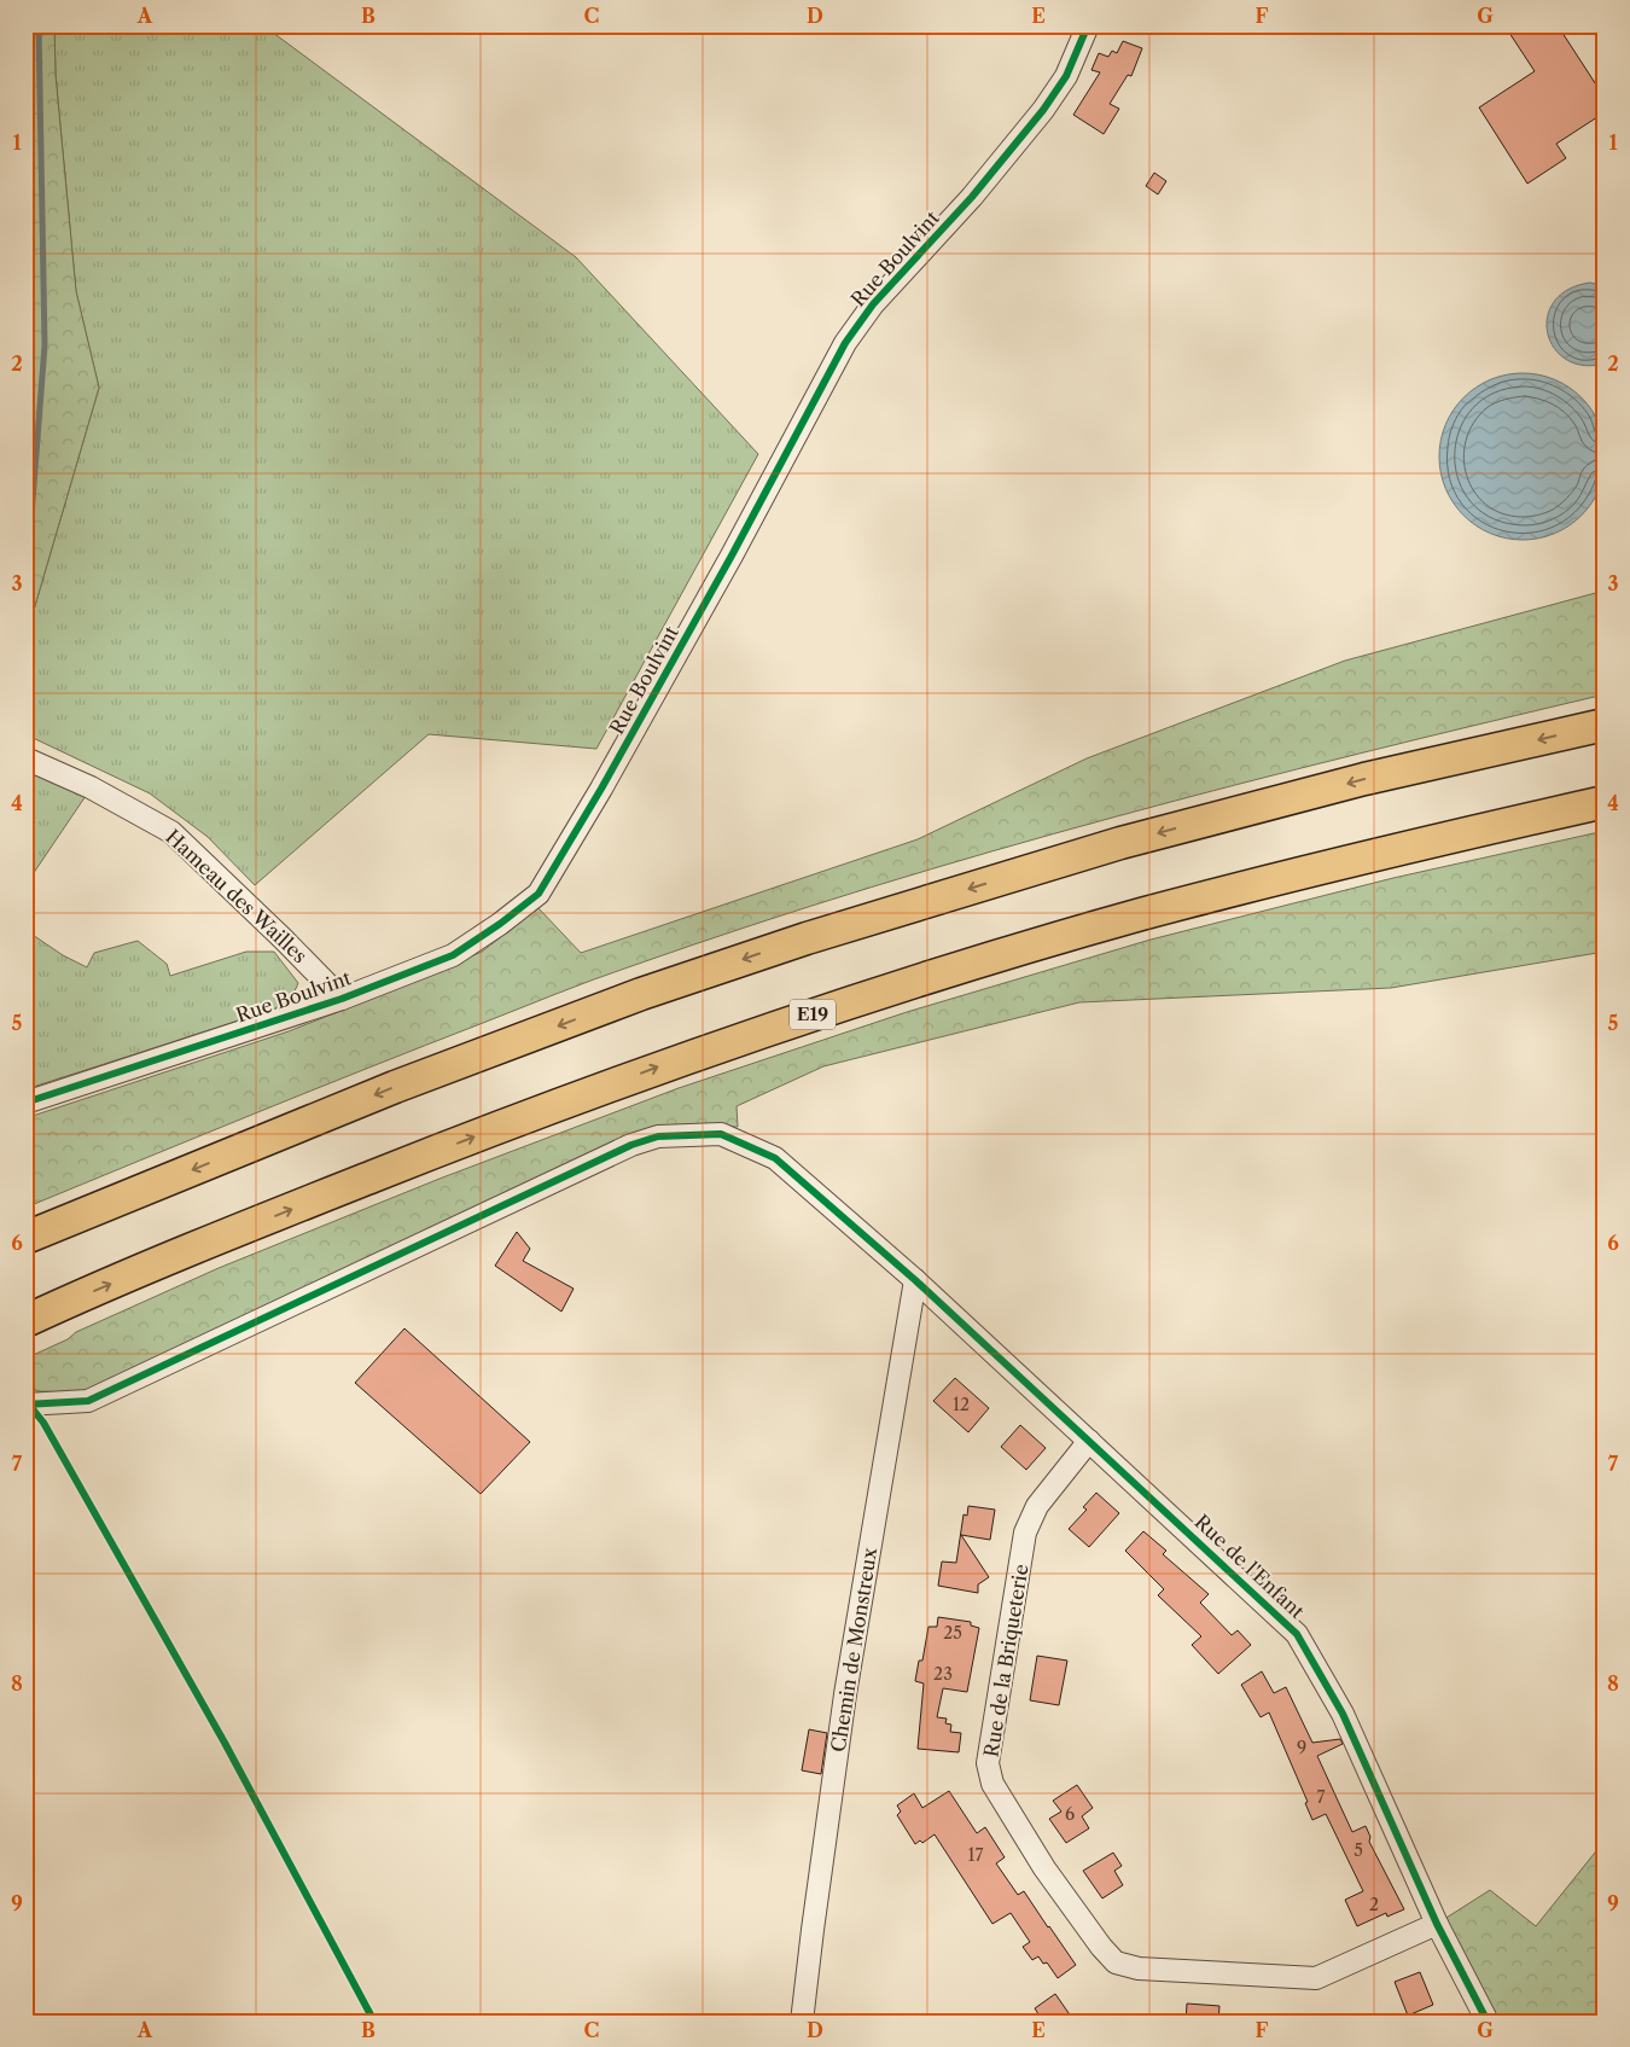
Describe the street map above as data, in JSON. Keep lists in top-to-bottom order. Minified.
{"streets":{"highway":["E19"],"street":["Rue Boulvint","Hameau des Wailles","Rue de l'Enfant","Chemin de Monstreux","Rue de la Briqueterie"]},"crossings":[["Rue Boulvint","Hameau des Wailles"],["Rue de l'Enfant","Chemin de Monstreux"],["Rue de l'Enfant","Rue de la Briqueterie"]],"house_numbers":["12","25","23","9","7","6","5","17","2"],"grid":{"columns":["A","B","C","D","E","F","G"],"rows":["1","2","3","4","5","6","7","8","9"]}}
